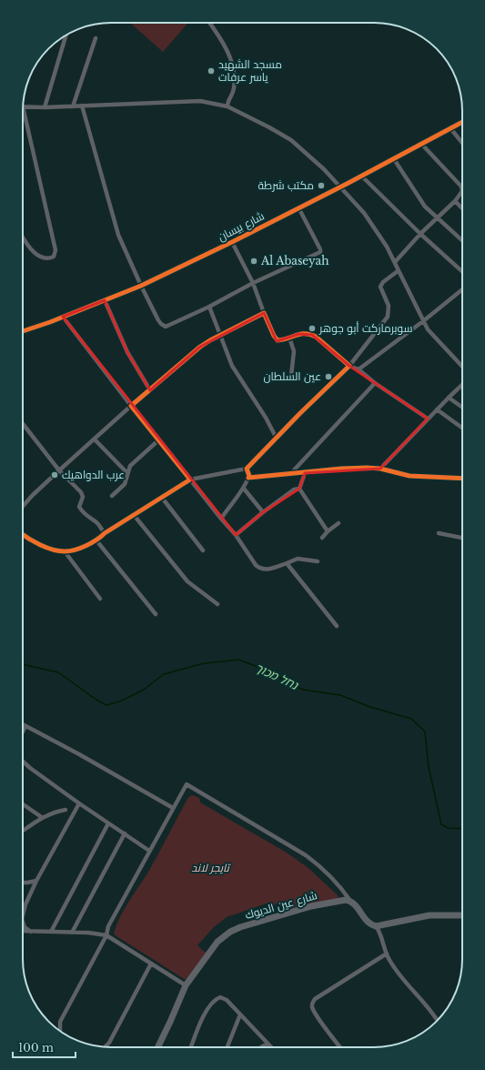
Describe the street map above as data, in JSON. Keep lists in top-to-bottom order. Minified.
{"streets":{"street":["شارع بيسان","شارع عين الديوك"]},"water":["נחל מכוך"],"parks":["تايجر لاند"],"places":["مسجد الشهيد ياسر عرفات","مكتب شرطة","Al Abaseyah","سوبرماركت أبو جوهر","عين السلطان","عرب الدواهيك"],"scale_bar":"100 m"}
